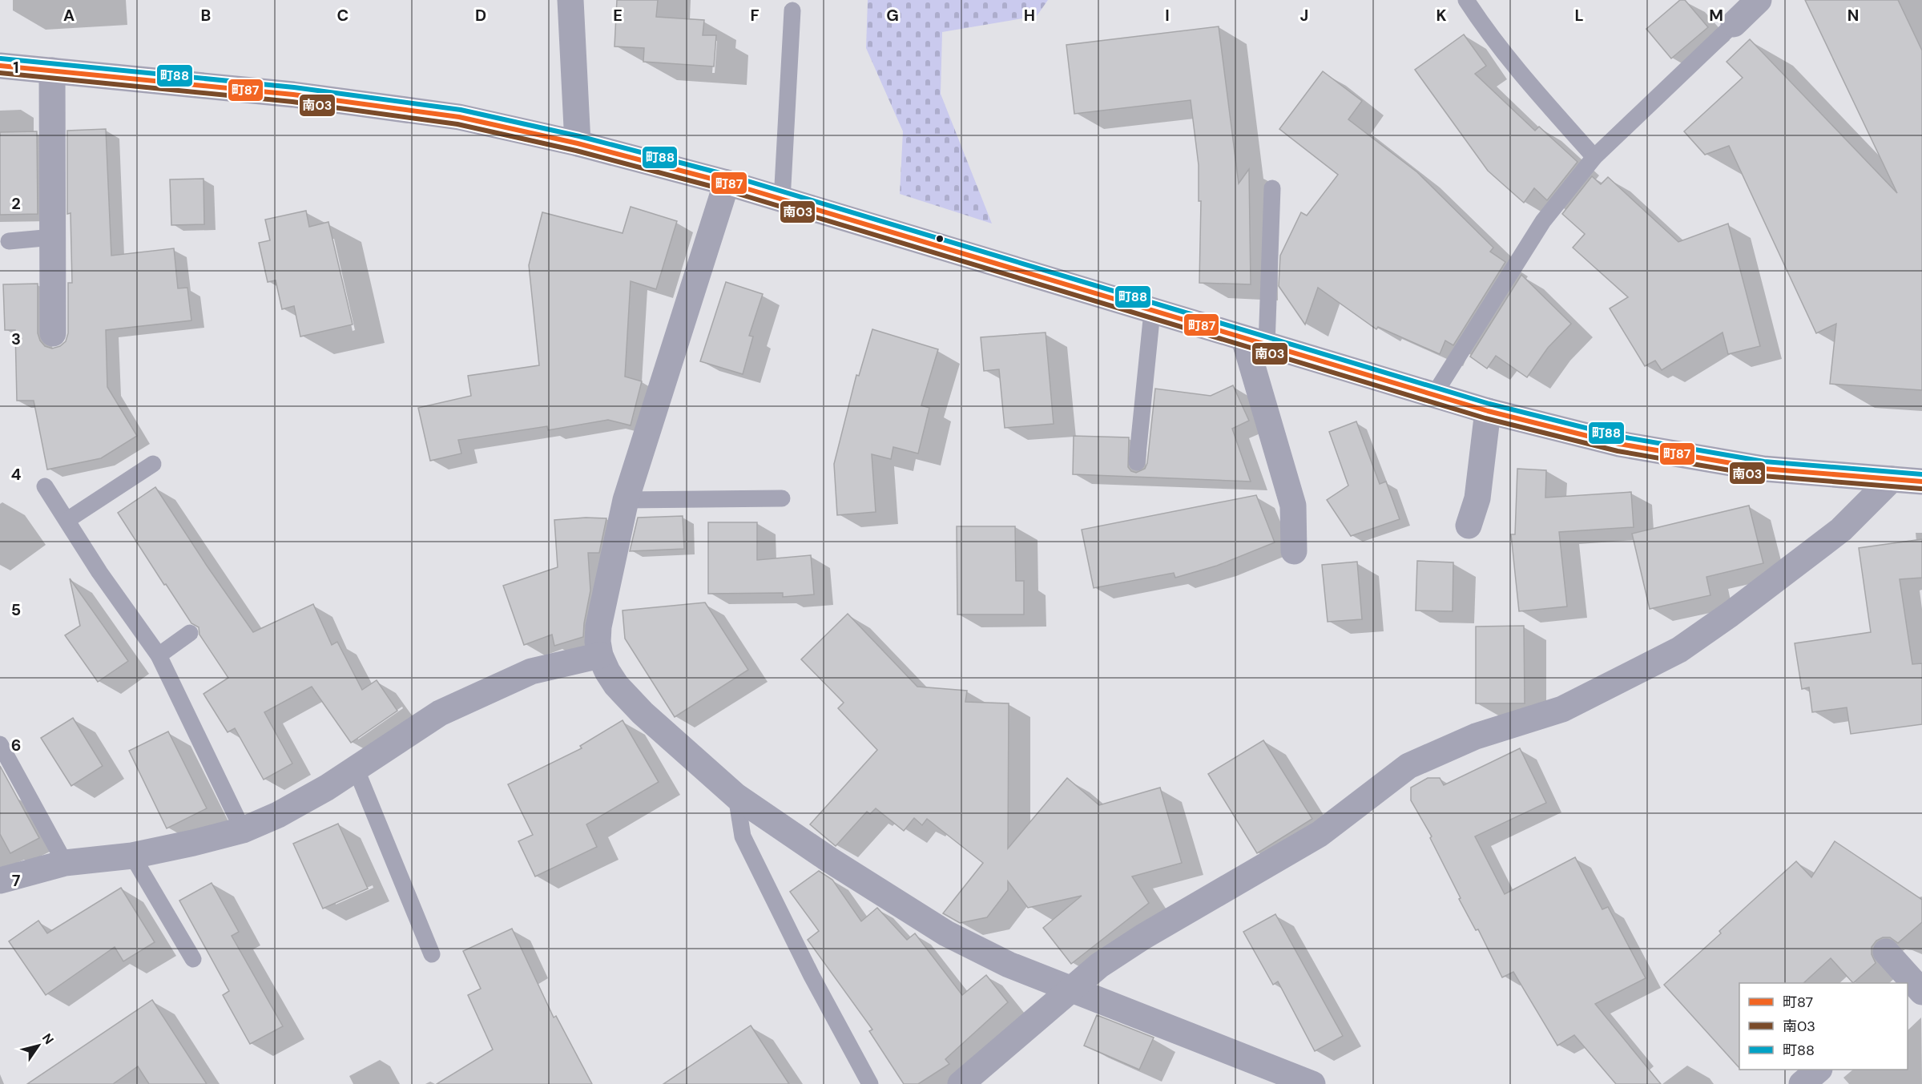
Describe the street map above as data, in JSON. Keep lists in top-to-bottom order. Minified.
{"lines":["transit line 町88","transit line 町87","transit line 南03"],"legend":["町87","南03","町88"],"north":"top right","grid":{"columns":["A","B","C","D","E","F","G","H","I","J","K","L","M","N"],"rows":["1","2","3","4","5","6","7"]}}
